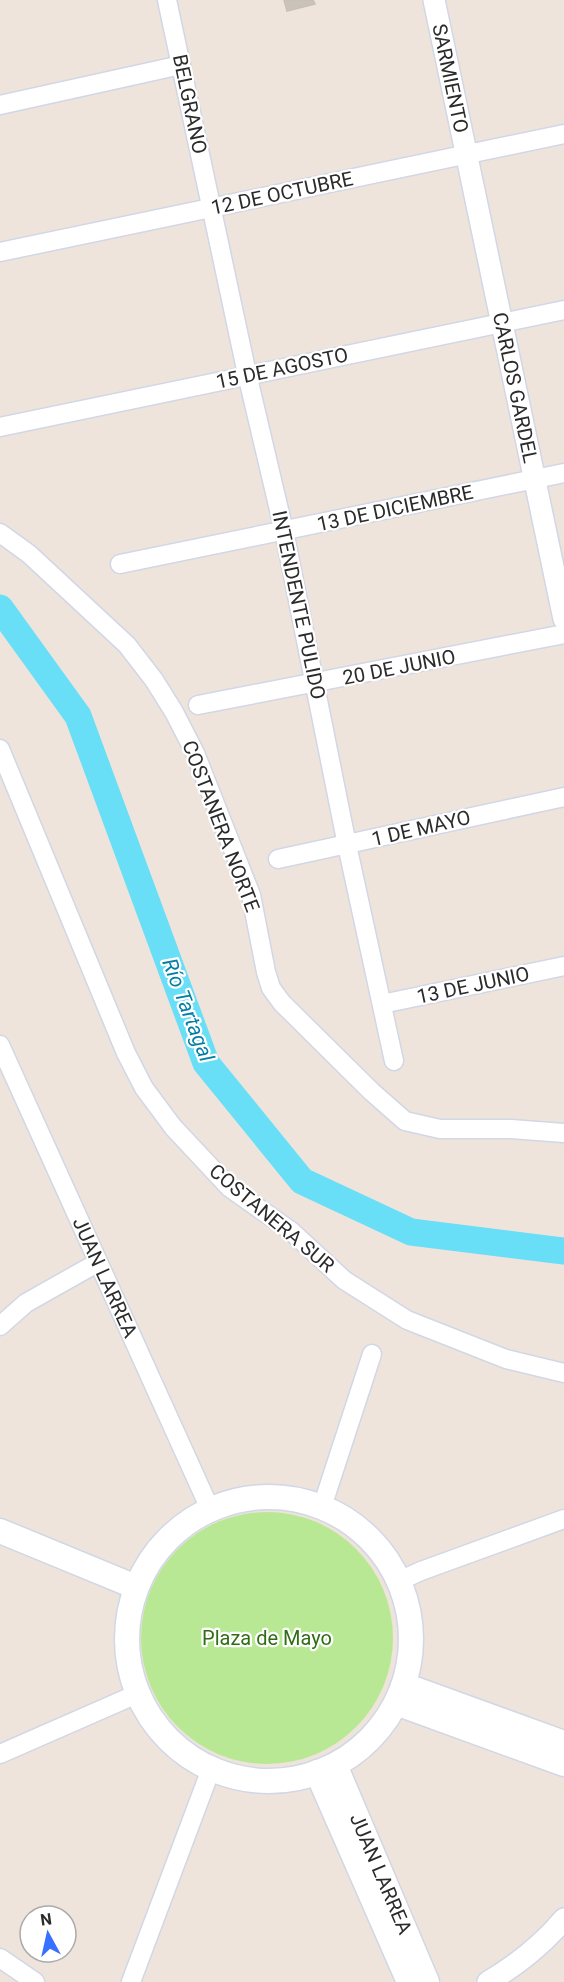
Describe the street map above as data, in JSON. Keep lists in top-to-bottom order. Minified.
{"streets":{"main road":["JUAN LARREA"],"street":["SARMIENTO","BELGRANO","12 DE OCTUBRE","15 DE AGOSTO","CARLOS GARDEL","13 DE DICIEMBRE","INTENDENTE PULIDO","20 DE JUNIO","COSTANERA NORTE","1 DE MAYO","13 DE JUNIO","COSTANERA SUR"]},"crossings":[["SARMIENTO","12 DE OCTUBRE"],["SARMIENTO","CARLOS GARDEL"],["BELGRANO","12 DE OCTUBRE"],["BELGRANO","INTENDENTE PULIDO"],["12 DE OCTUBRE","CARLOS GARDEL"],["12 DE OCTUBRE","INTENDENTE PULIDO"],["15 DE AGOSTO","CARLOS GARDEL"],["15 DE AGOSTO","INTENDENTE PULIDO"],["CARLOS GARDEL","13 DE DICIEMBRE"],["13 DE DICIEMBRE","INTENDENTE PULIDO"],["INTENDENTE PULIDO","20 DE JUNIO"],["INTENDENTE PULIDO","1 DE MAYO"],["INTENDENTE PULIDO","13 DE JUNIO"]],"water":["Río Tartagal"],"parks":["Plaza de Mayo"],"north":"top"}
